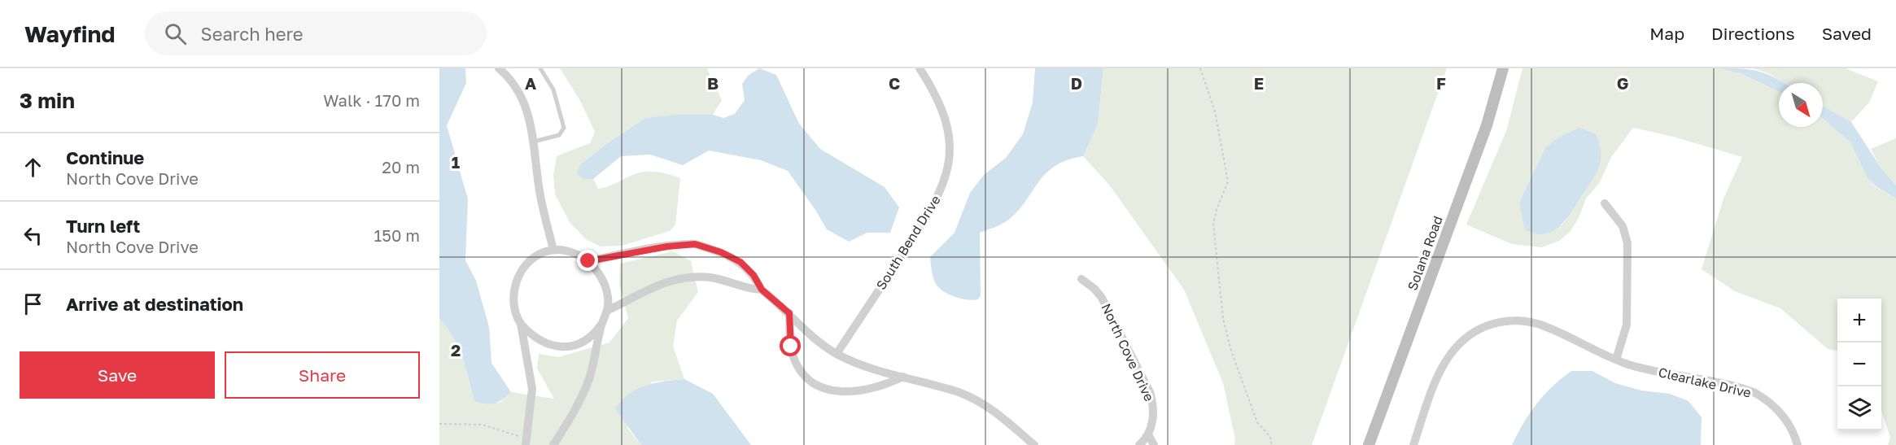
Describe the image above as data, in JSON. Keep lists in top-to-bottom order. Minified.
{"streets":{"street":["South Bend Drive","Solana Road","North Cove Drive","Clearlake Drive"]},"north":"bottom right","page":{"header":"Wayfind","search":"Search here","nav":["Map","Directions","Saved"],"heading":["3 min","Walk · 170 m"],"list":[["Continue","North Cove Drive","20 m"],["Turn left","North Cove Drive","150 m"],"Arrive at destination"],"map_buttons":["+","−"],"buttons":["Save","Share"]},"grid":{"columns":["A","B","C","D","E","F","G"],"rows":["1","2"]}}
